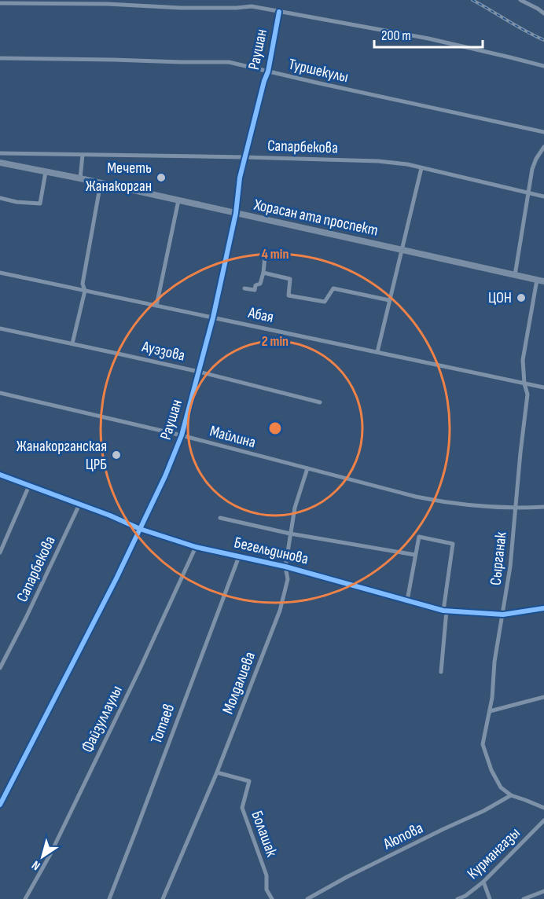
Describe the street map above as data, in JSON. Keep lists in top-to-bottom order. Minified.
{"streets":{"main road":["Хорасан ата проспект"],"street":["Раушан","Туршекулы","Сапарбекова","Абая","Ауэзова","Майлина","Бегельдинова","Сырганак","Молдалиева","Файзуллаулы","Тотаев","Болашак","Аюпова","Курмангазы"]},"crossings":[["Раушан","Туршекулы"],["Раушан","Сапарбекова"],["Раушан","Хорасан ата проспект"],["Раушан","Абая"],["Раушан","Ауэзова"],["Раушан","Майлина"],["Раушан","Бегельдинова"],["Сапарбекова","Бегельдинова"],["Хорасан ата проспект","Сырганак"],["Абая","Сырганак"],["Майлина","Сырганак"],["Майлина","Молдалиева"],["Бегельдинова","Сырганак"],["Бегельдинова","Молдалиева"],["Бегельдинова","Файзуллаулы"],["Бегельдинова","Тотаев"],["Сырганак","Аюпова"],["Молдалиева","Болашак"]],"places":["Мечеть Жанакорган","ЦОН","Жанакорганская ЦРБ"],"scale_bar":"200 m","north":"bottom left","rings":["4 min","2 min"]}
